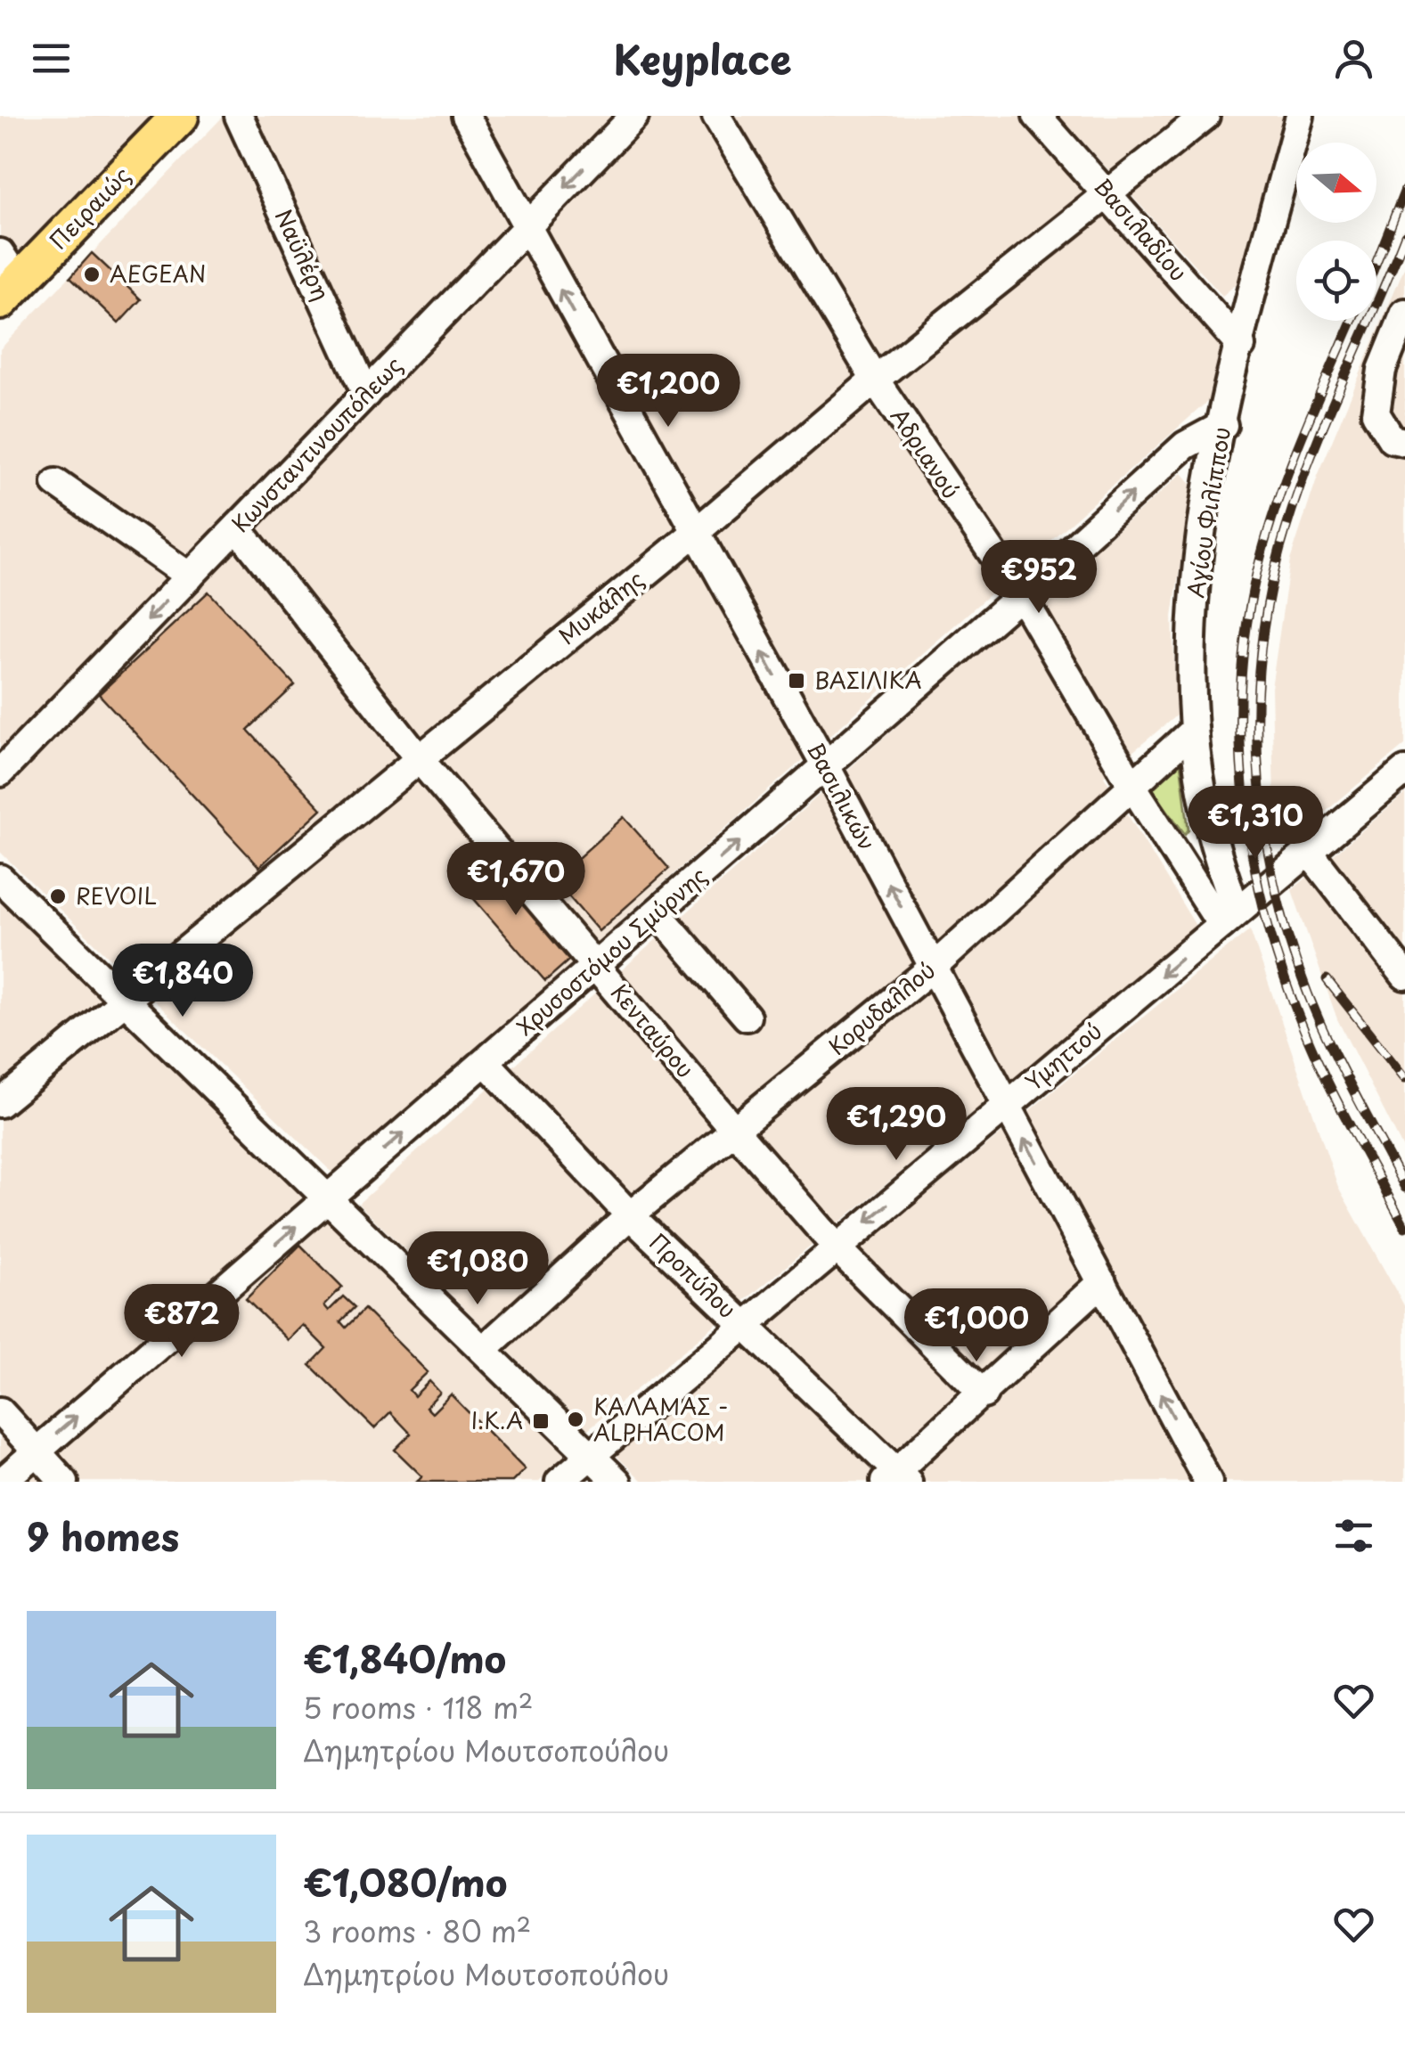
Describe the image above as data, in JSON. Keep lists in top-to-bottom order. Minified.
{"streets":{"main road":["Πειραιώς"],"street":["Βασιλαδίου","Ναϋλέρη","Κωνσταντινουπόλεως","Αδριανού","Αγίου Φιλίππου","Μυκάλης","Βασιλικών","Χρυσοστόμου Σμύρνης","Κορυδαλλού","Κενταύρου","Υμηττού","Προπύλου"]},"crossings":[["Βασιλαδίου","Αγίου Φιλίππου"],["Βασιλαδίου","Μυκάλης"],["Ναϋλέρη","Κωνσταντινουπόλεως"],["Κωνσταντινουπόλεως","Βασιλικών"],["Κωνσταντινουπόλεως","Κενταύρου"],["Αδριανού","Αγίου Φιλίππου"],["Αδριανού","Μυκάλης"],["Αδριανού","Χρυσοστόμου Σμύρνης"],["Αδριανού","Κορυδαλλού"],["Αδριανού","Υμηττού"],["Αγίου Φιλίππου","Χρυσοστόμου Σμύρνης"],["Αγίου Φιλίππου","Κορυδαλλού"],["Αγίου Φιλίππου","Υμηττού"],["Μυκάλης","Βασιλικών"],["Μυκάλης","Κενταύρου"],["Βασιλικών","Χρυσοστόμου Σμύρνης"],["Βασιλικών","Κορυδαλλού"],["Βασιλικών","Υμηττού"],["Χρυσοστόμου Σμύρνης","Κενταύρου"],["Χρυσοστόμου Σμύρνης","Προπύλου"],["Κορυδαλλού","Κενταύρου"],["Κορυδαλλού","Προπύλου"],["Κενταύρου","Υμηττού"],["Υμηττού","Προπύλου"]],"one_way":["Κωνσταντινουπόλεως","Βασιλικών","Χρυσοστόμου Σμύρνης"],"places":{"other":["AEGEAN","REVOIL","ΚΑΛΑΜΑΣ - ALPHACOM"],"transit":["ΒΑΣΙΛΙΚΑ","Ι.Κ.Α"]},"north":"right","page":{"header":"Keyplace","price":["€1,200","€952","€1,310","€1,670","€1,840","€1,290","€1,080","€872","€1,000"],"heading":"9 homes","list":[{"name":"€1,840/mo","note":"5 rooms · 118 m² · Δημητρίου Μουτσοπούλου"},{"name":"€1,080/mo","note":"3 rooms · 80 m² · Δημητρίου Μουτσοπούλου"}]}}
